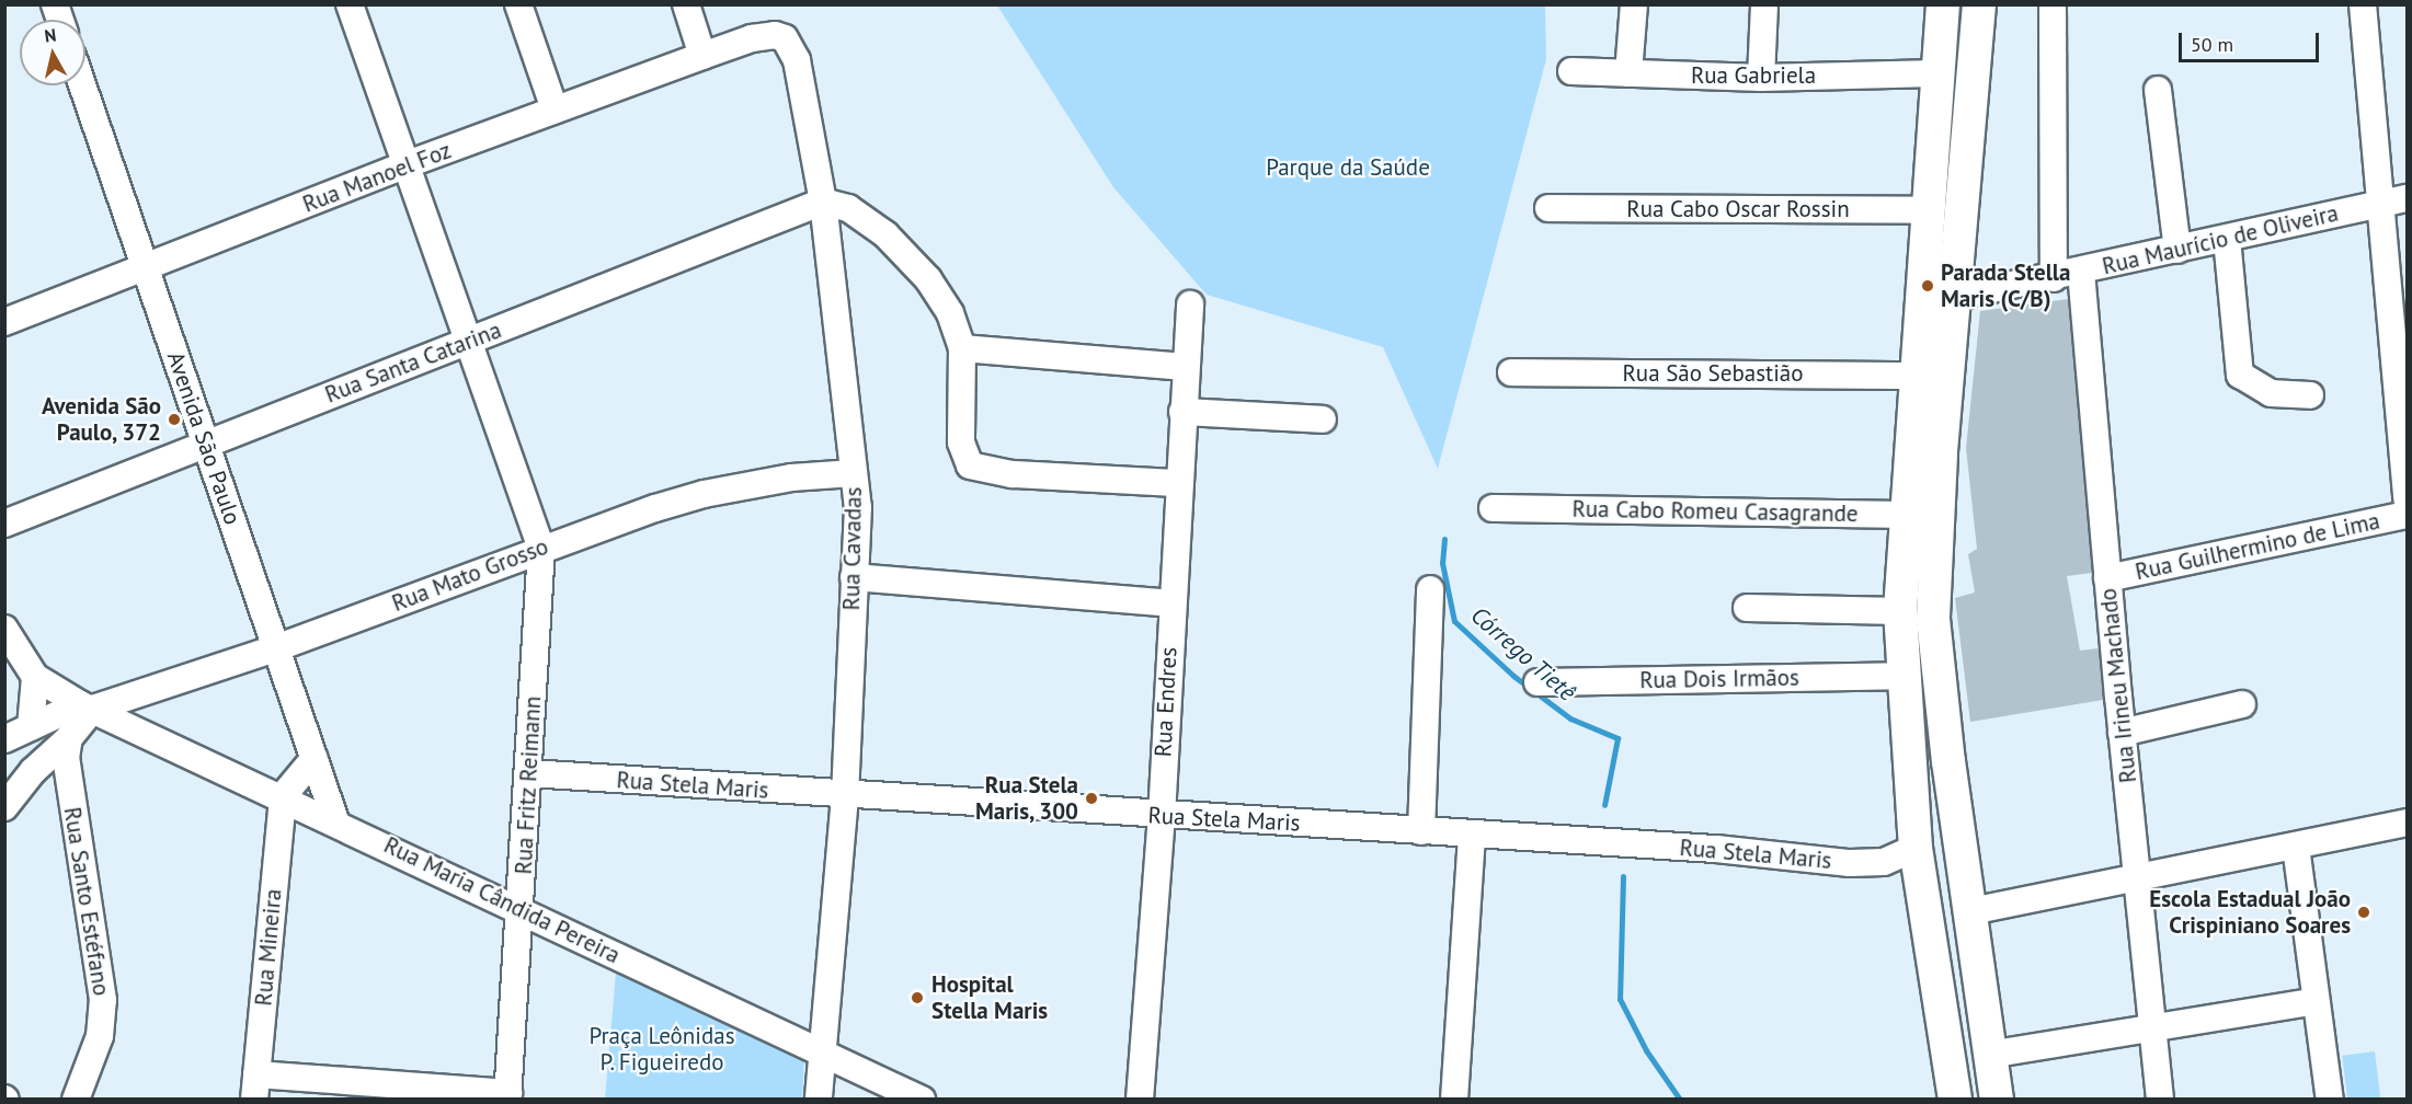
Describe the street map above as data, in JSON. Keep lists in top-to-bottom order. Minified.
{"streets":{"street":["Rua Gabriela","Rua Manoel Foz","Rua Cabo Oscar Rossin","Rua Maurício de Oliveira","Rua Santa Catarina","Rua São Sebastião","Avenida São Paulo","Rua Cabo Romeu Casagrande","Rua Guilhermino de Lima","Rua Cavadas","Rua Mato Grosso","Rua Dois Irmãos","Rua Irineu Machado","Rua Endres","Rua Fritz Reimann","Rua Stela Maris","Rua Maria Cândida Pereira","Rua Santo Estéfano","Rua Mineira"]},"crossings":[["Rua Manoel Foz","Avenida São Paulo"],["Rua Manoel Foz","Rua Cavadas"],["Rua Maurício de Oliveira","Rua Irineu Machado"],["Rua Santa Catarina","Avenida São Paulo"],["Rua Santa Catarina","Rua Cavadas"],["Avenida São Paulo","Rua Mato Grosso"],["Avenida São Paulo","Rua Maria Cândida Pereira"],["Rua Guilhermino de Lima","Rua Irineu Machado"],["Rua Cavadas","Rua Mato Grosso"],["Rua Cavadas","Rua Stela Maris"],["Rua Cavadas","Rua Maria Cândida Pereira"],["Rua Mato Grosso","Rua Fritz Reimann"],["Rua Mato Grosso","Rua Maria Cândida Pereira"],["Rua Endres","Rua Stela Maris"],["Rua Fritz Reimann","Rua Stela Maris"],["Rua Fritz Reimann","Rua Maria Cândida Pereira"],["Rua Maria Cândida Pereira","Rua Mineira"]],"water":["Córrego Tietê"],"parks":["Parque da Saúde","Praça Leônidas P. Figueiredo"],"places":["Parada Stella Maris (C/B)","Avenida São Paulo, 372","Rua Stela Maris, 300","Escola Estadual João Crispiniano Soares","Hospital Stella Maris"],"scale_bar":"50 m","north":"top"}
